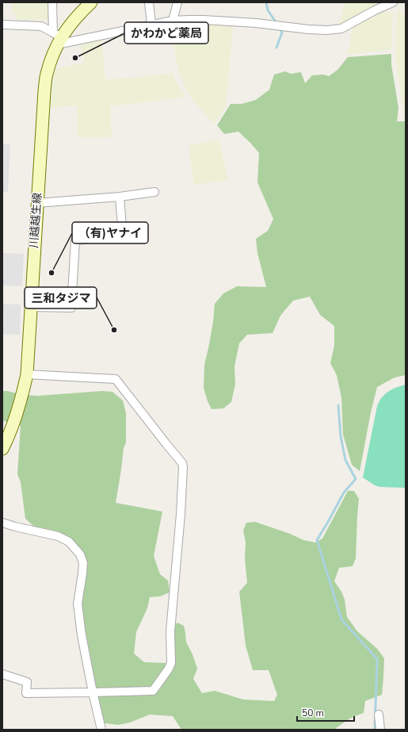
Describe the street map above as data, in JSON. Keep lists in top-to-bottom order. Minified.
{"streets":{"main road":["川越越生線"]},"places":["かわかど薬局","（有)ヤナイ","三和タジマ"],"scale_bar":"50 m"}
